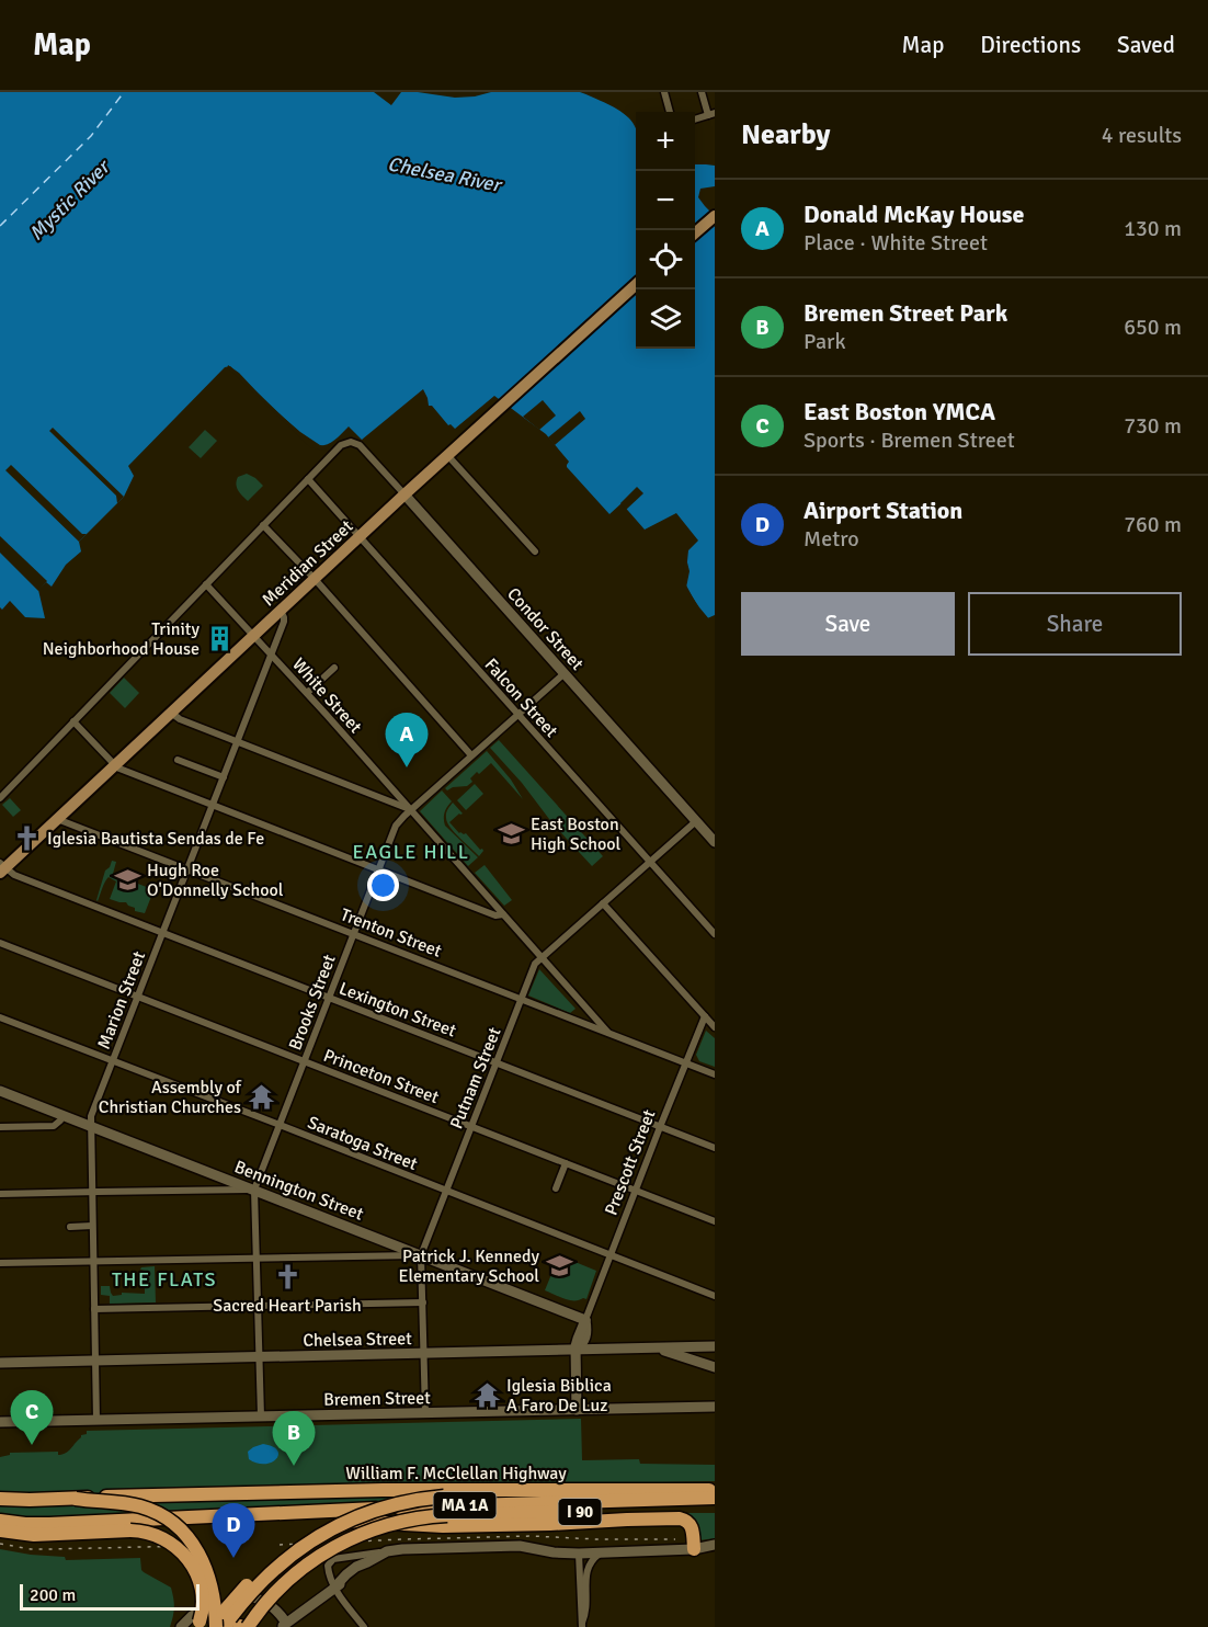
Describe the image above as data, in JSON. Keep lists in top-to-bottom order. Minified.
{"streets":{"highway":["William F. McClellan Highway","MA 1A","I 90"],"main road":["Meridian Street","Condor Street","Prescott Street","Bennington Street","Chelsea Street","Bremen Street"],"street":["White Street","Falcon Street","Trenton Street","Marion Street","Brooks Street","Lexington Street","Princeton Street","Putnam Street","Saratoga Street"]},"crossings":[["Meridian Street","Condor Street"],["Meridian Street","White Street"],["Meridian Street","Falcon Street"],["Meridian Street","Trenton Street"],["Meridian Street","Marion Street"],["Meridian Street","Lexington Street"],["Condor Street","Falcon Street"],["Condor Street","Brooks Street"],["Condor Street","Putnam Street"],["White Street","Trenton Street"],["White Street","Marion Street"],["White Street","Brooks Street"],["White Street","Putnam Street"],["Falcon Street","Brooks Street"],["Falcon Street","Putnam Street"],["Trenton Street","Marion Street"],["Trenton Street","Brooks Street"],["Trenton Street","Putnam Street"],["Trenton Street","Prescott Street"],["Marion Street","Lexington Street"],["Marion Street","Princeton Street"],["Marion Street","Saratoga Street"],["Marion Street","Bennington Street"],["Marion Street","Chelsea Street"],["Marion Street","Bremen Street"],["Brooks Street","Lexington Street"],["Brooks Street","Princeton Street"],["Brooks Street","Saratoga Street"],["Brooks Street","Bennington Street"],["Brooks Street","Chelsea Street"],["Brooks Street","Bremen Street"],["Lexington Street","Putnam Street"],["Lexington Street","Prescott Street"],["Princeton Street","Putnam Street"],["Princeton Street","Prescott Street"],["Putnam Street","Saratoga Street"],["Putnam Street","Bennington Street"],["Putnam Street","Chelsea Street"],["Putnam Street","Bremen Street"],["Saratoga Street","Prescott Street"],["Prescott Street","Bennington Street"],["Prescott Street","Chelsea Street"],["Bennington Street","Chelsea Street"],["William F. McClellan Highway","I 90"]],"districts":["EAGLE HILL","THE FLATS"],"water":["Chelsea River","Mystic River"],"places":{"building":["Trinity Neighborhood House"],"school or university":["East Boston High School","Hugh Roe O'Donnelly School","Patrick J. Kennedy Elementary School"],"church":["Iglesia Bautista Sendas de Fe","Sacred Heart Parish"],"temple":["Assembly of Christian Churches","Iglesia Biblica A Faro De Luz"]},"scale_bar":"200 m","page":{"header":"Map","nav":["Map","Directions","Saved"],"heading":["Nearby","4 results"],"map_buttons":["+","−"],"list":[{"mark":"A","name":"Donald McKay House","note":"Place · White Street","value":"130 m"},{"mark":"B","name":"Bremen Street Park","note":"Park","value":"650 m"},{"mark":"C","name":"East Boston YMCA","note":"Sports · Bremen Street","value":"730 m"},{"mark":"D","name":"Airport Station","note":"Metro","value":"760 m"}],"buttons":["Save","Share"],"pins":["A","C","B","D"],"scale":"200 m"}}
